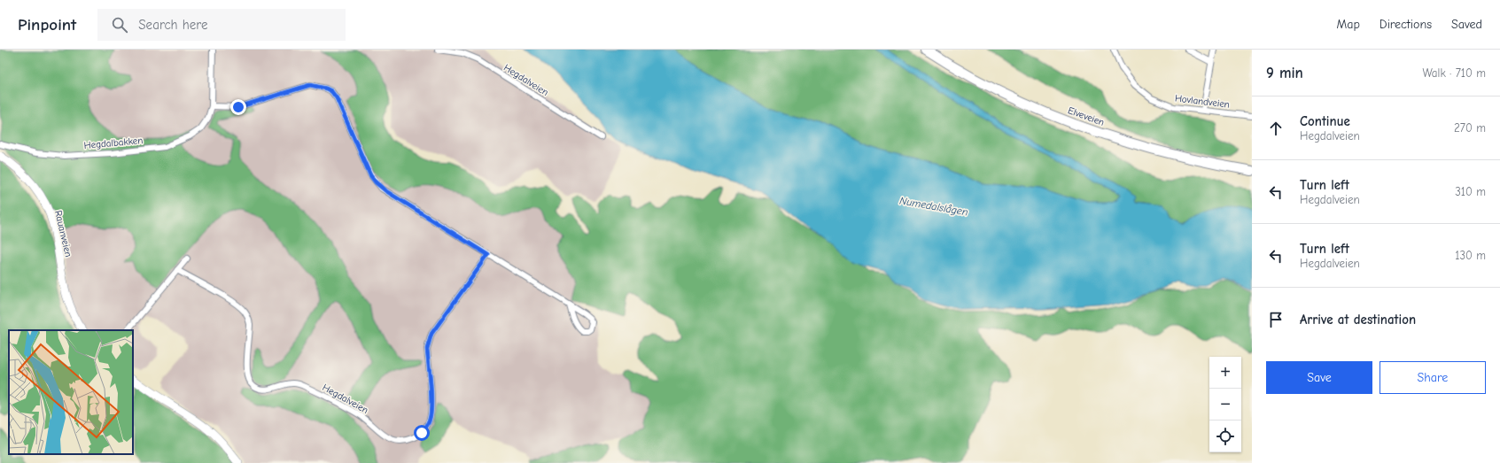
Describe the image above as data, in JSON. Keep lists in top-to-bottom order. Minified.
{"streets":{"highway":["Elveveien"],"main road":["Rauanveien"],"street":["Hegdalveien","Hovlandveien","Hegdalbakken"]},"water":["Numedalslågen"],"page":{"header":"Pinpoint","search":"Search here","nav":["Map","Directions","Saved"],"heading":["9 min","Walk · 710 m"],"list":[["Continue","Hegdalveien","270 m"],["Turn left","Hegdalveien","310 m"],["Turn left","Hegdalveien","130 m"],"Arrive at destination"],"buttons":["Save","Share"],"map_buttons":["+","−"]}}
